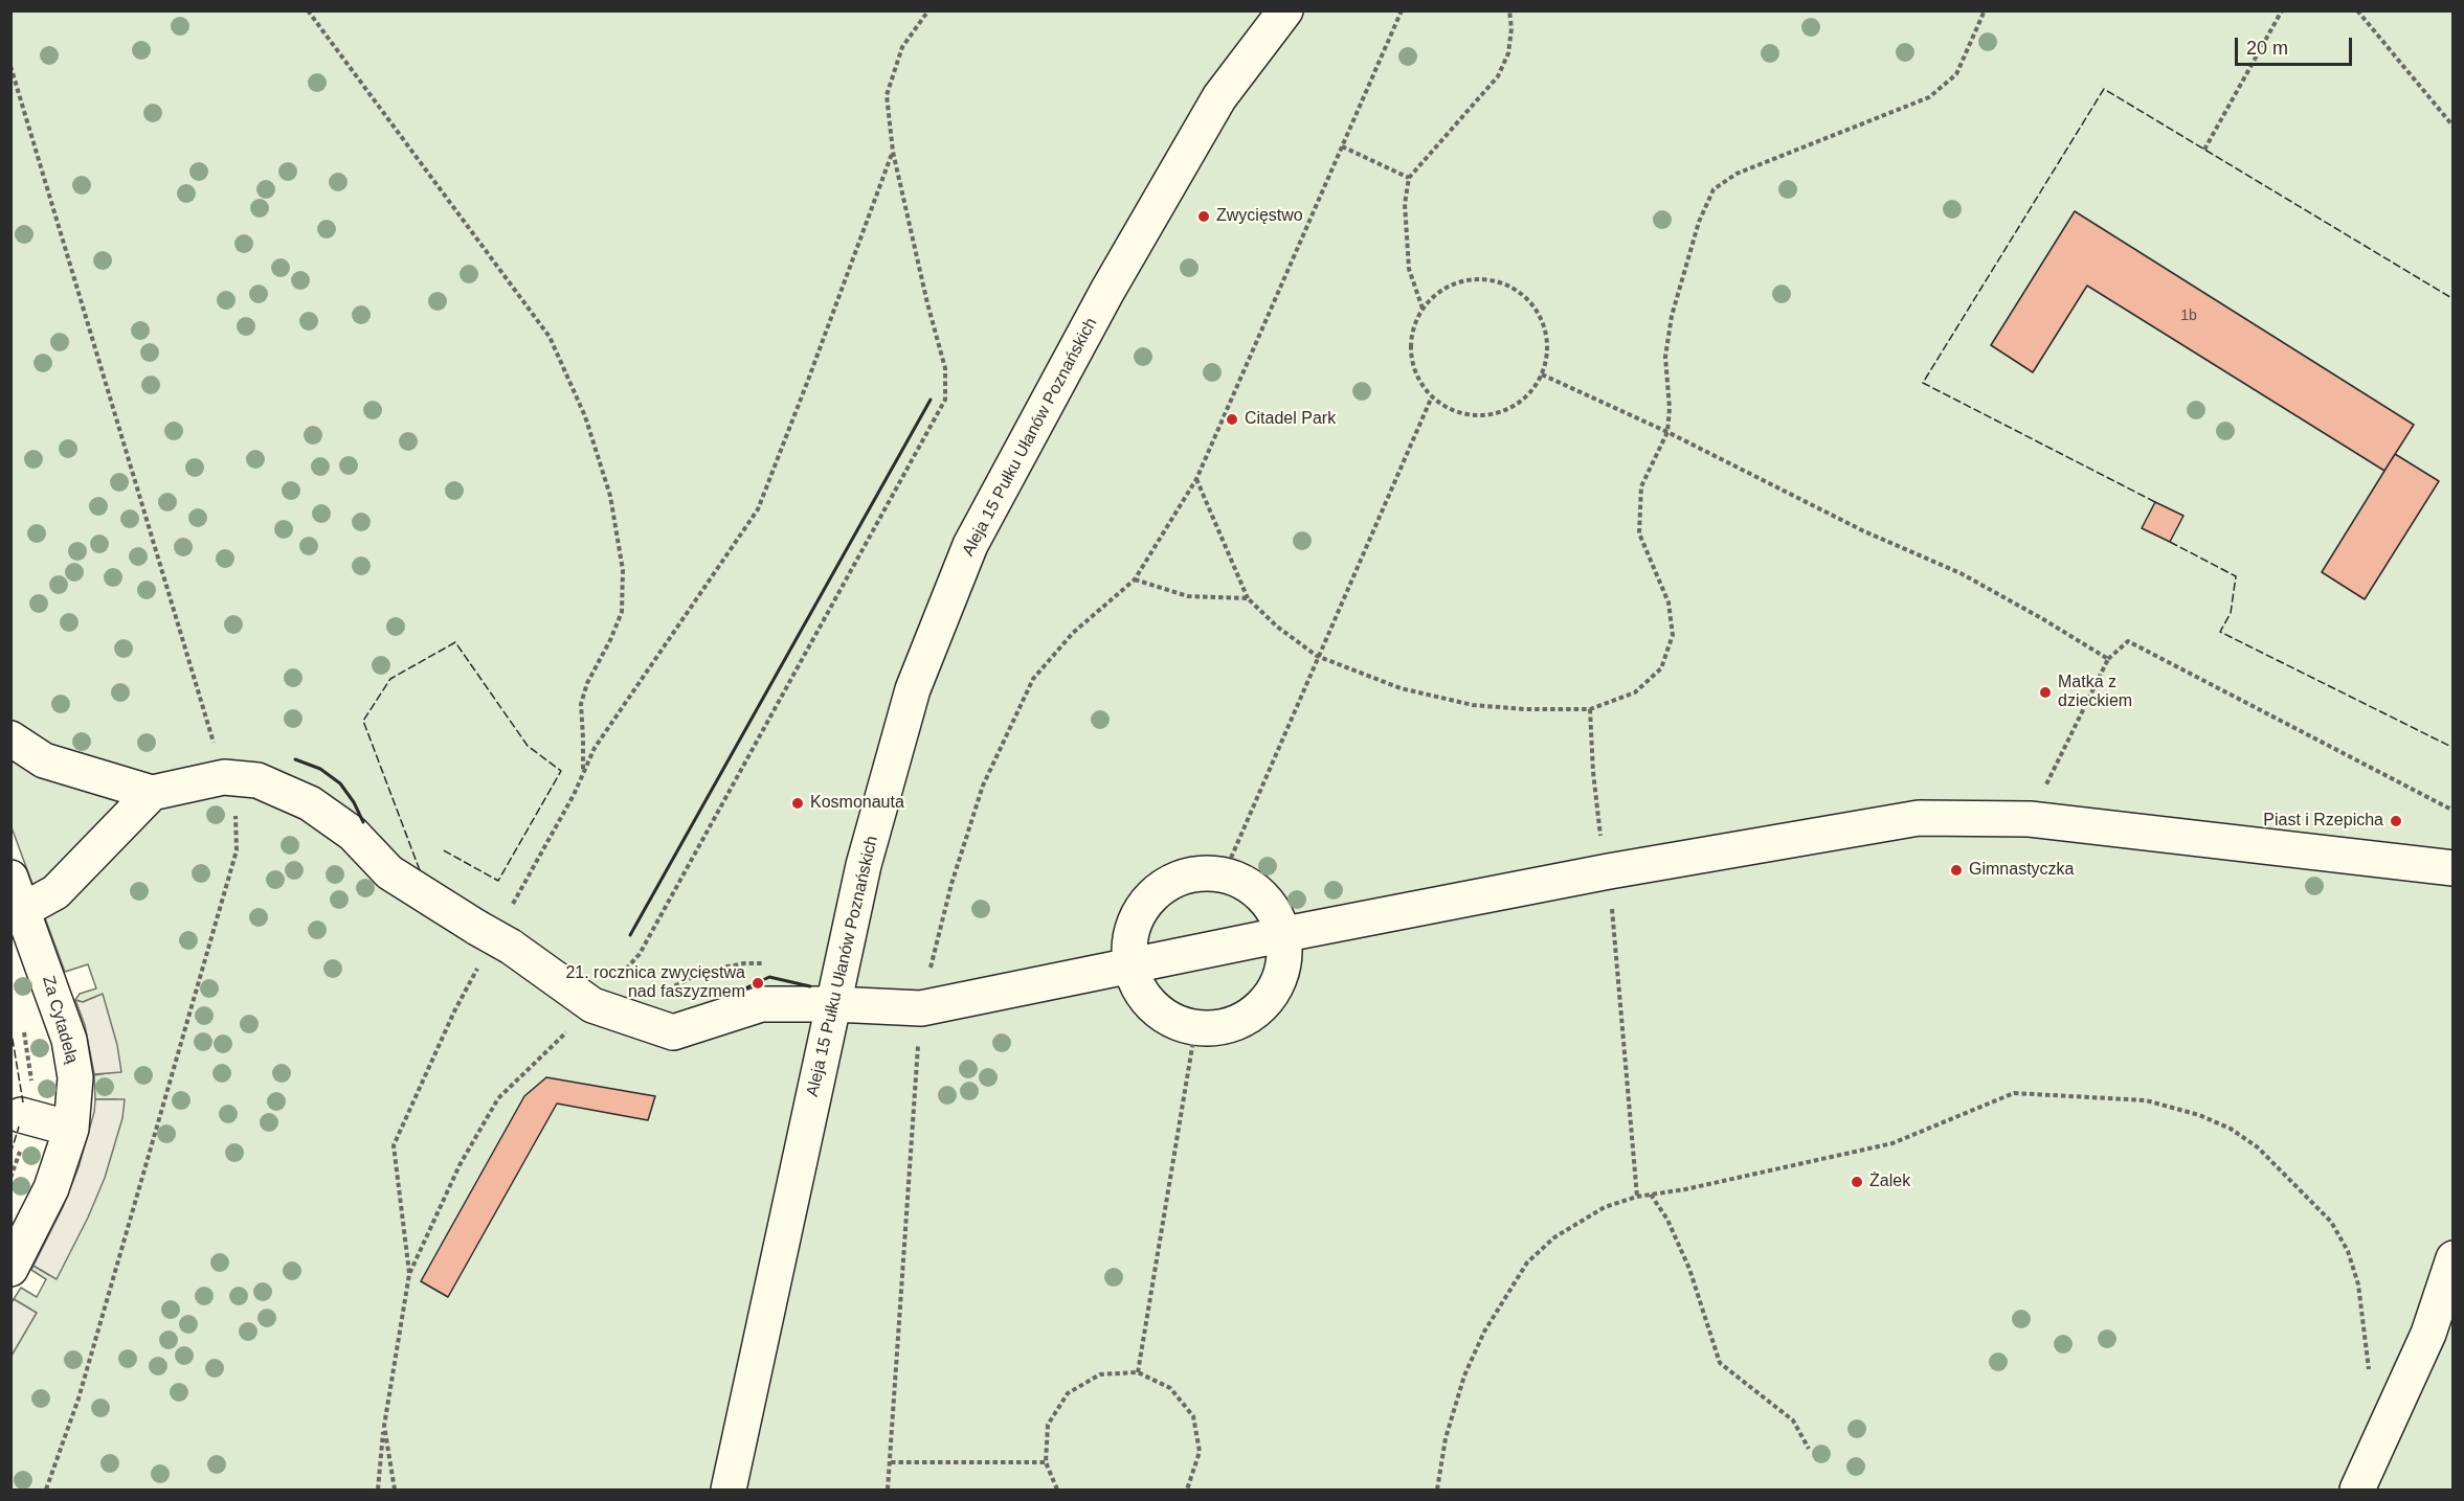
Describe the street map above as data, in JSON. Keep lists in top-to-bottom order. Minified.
{"streets":{"street":["Aleja 15 Pułku Ułanów Poznańskich","Za Cytadelą"]},"places":["Zwycięstwo","Citadel Park","Matka z dzieckiem","Kosmonauta","Piast i Rzepicha","Gimnastyczka","21. rocznica zwycięstwa nad faszyzmem","Żalek"],"house_numbers":["1b"],"scale_bar":"20 m"}
